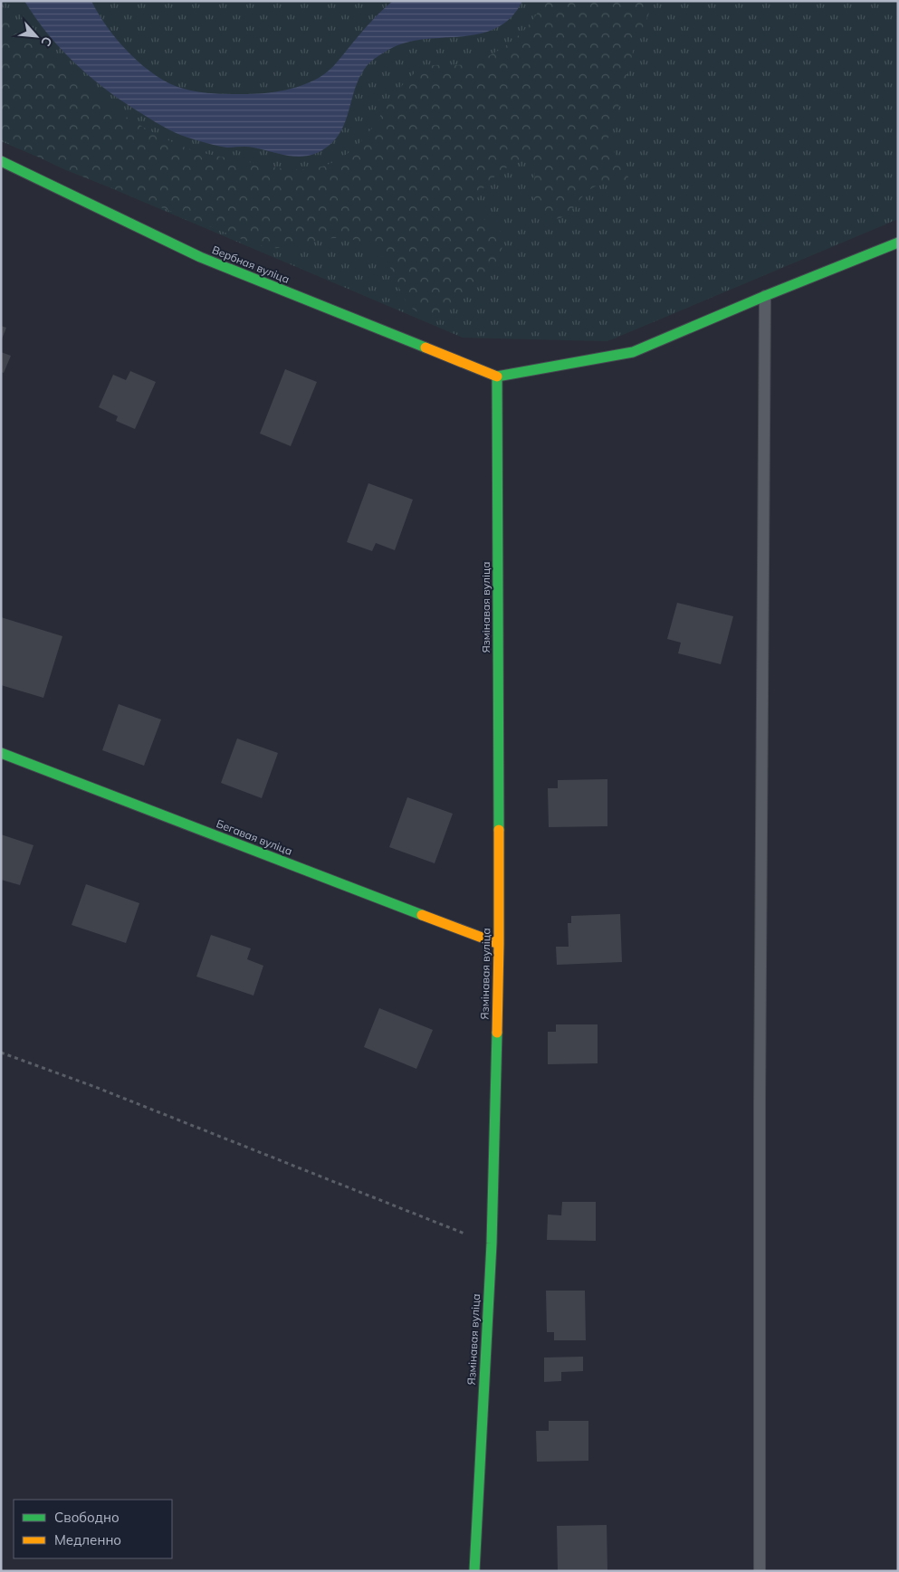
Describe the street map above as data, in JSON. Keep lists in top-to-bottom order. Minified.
{"streets":{"street":["Вербная вуліца","Язмінавая вуліца","Бегавая вуліца"]},"crossings":[["Вербная вуліца","Язмінавая вуліца"],["Язмінавая вуліца","Бегавая вуліца"]],"legend":["Свободно","Медленно"],"north":"bottom right"}
